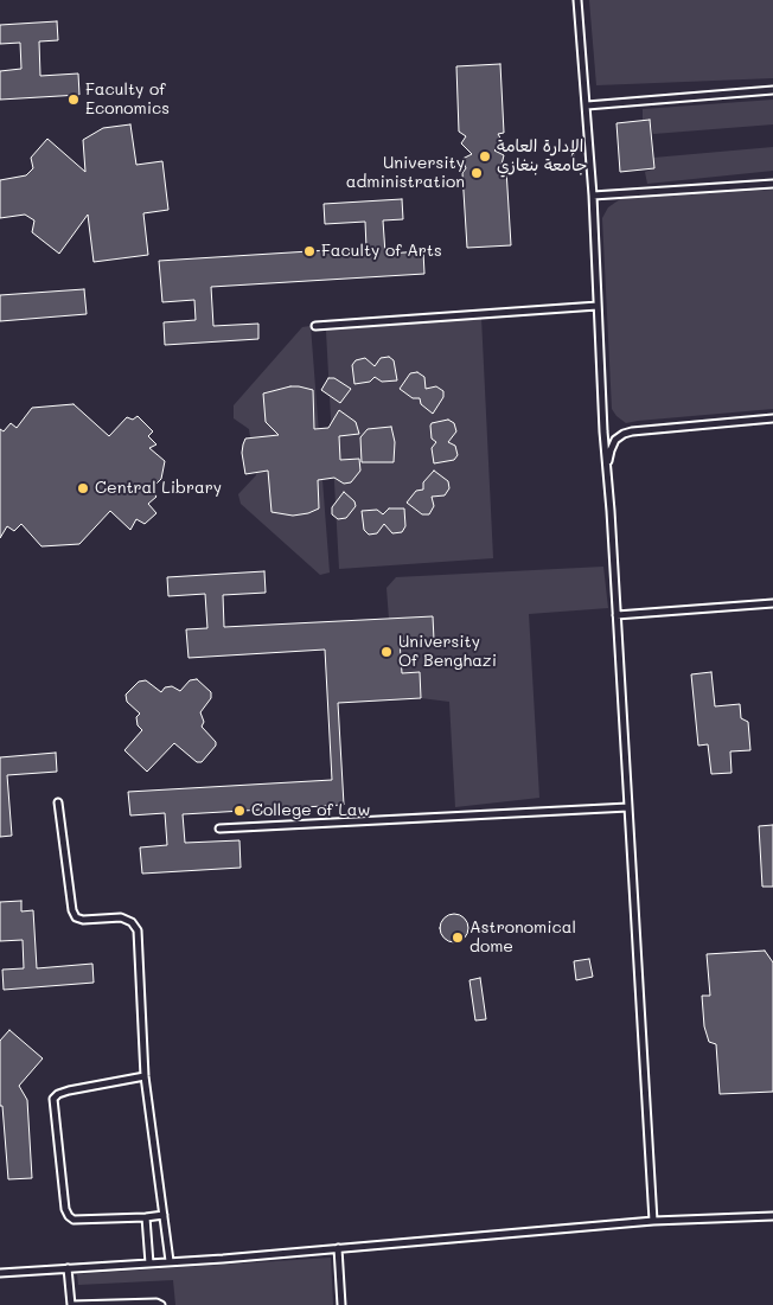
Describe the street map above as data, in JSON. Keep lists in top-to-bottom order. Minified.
{"places":["Faculty of Economics","الإدارة العامة جامعة بنغازي","University administration","Faculty of Arts","Central Library","University Of Benghazi","College of Law","Astronomical dome"]}
